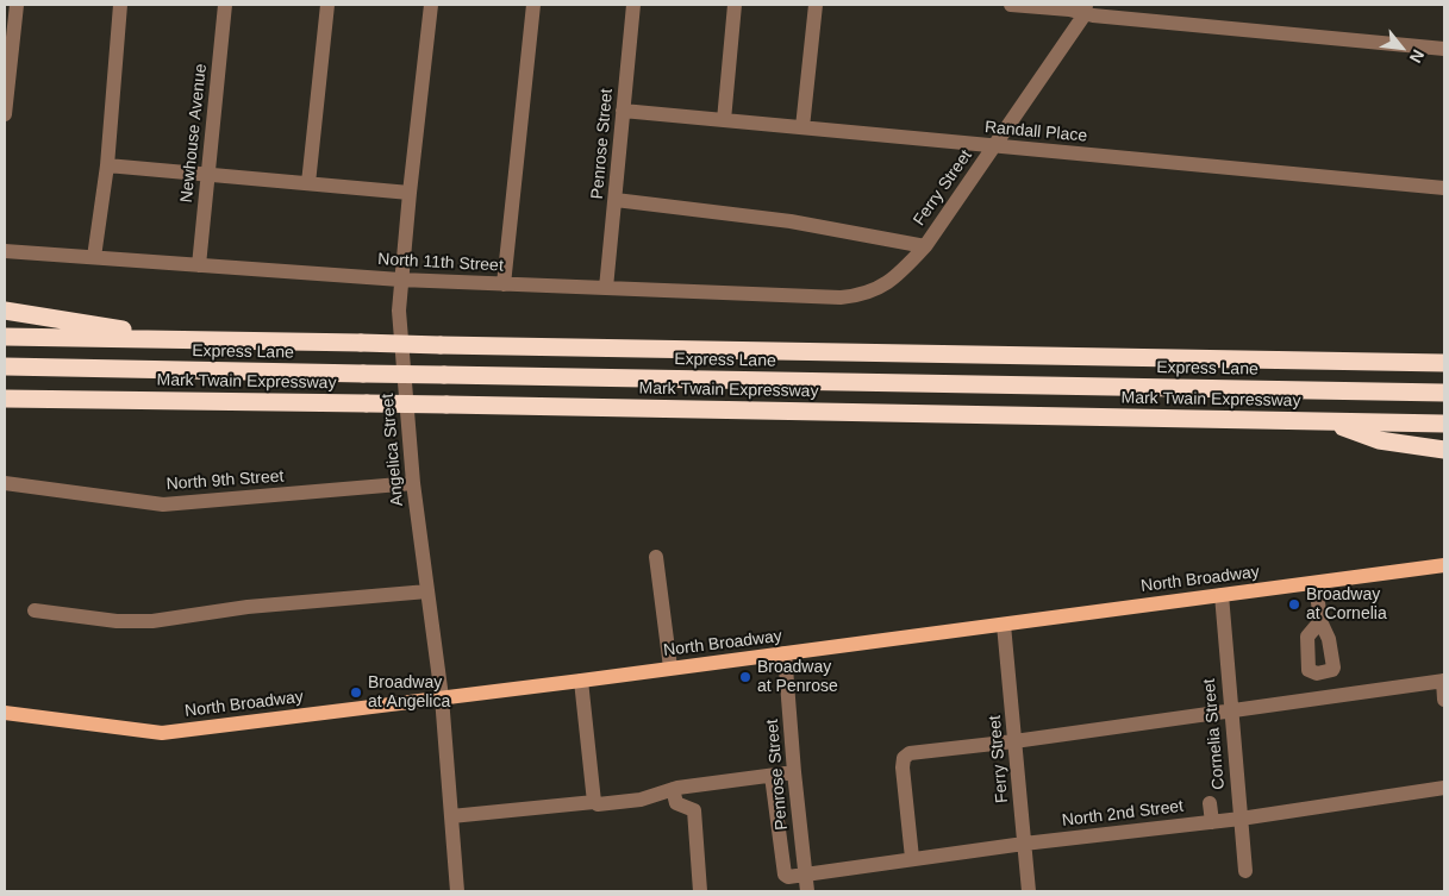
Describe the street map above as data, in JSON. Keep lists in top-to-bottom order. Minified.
{"streets":{"highway":["Express Lane","Mark Twain Expressway"],"main road":["North Broadway"],"street":["Randall Place","Newhouse Avenue","Penrose Street","Ferry Street","North 11th Street","Angelica Street","North 9th Street","Cornelia Street","North 2nd Street"]},"crossings":[["Randall Place","Penrose Street"],["Randall Place","Ferry Street"],["Newhouse Avenue","North 11th Street"],["Penrose Street","North 11th Street"],["Penrose Street","North Broadway"],["Penrose Street","North 2nd Street"],["Ferry Street","North 11th Street"],["Ferry Street","North Broadway"],["Ferry Street","North 2nd Street"],["North 11th Street","Angelica Street"],["Angelica Street","North 9th Street"],["Angelica Street","North Broadway"],["North Broadway","Cornelia Street"],["Cornelia Street","North 2nd Street"]],"places":["Broadway at Cornelia","Broadway at Penrose","Broadway at Angelica"],"north":"bottom right"}
